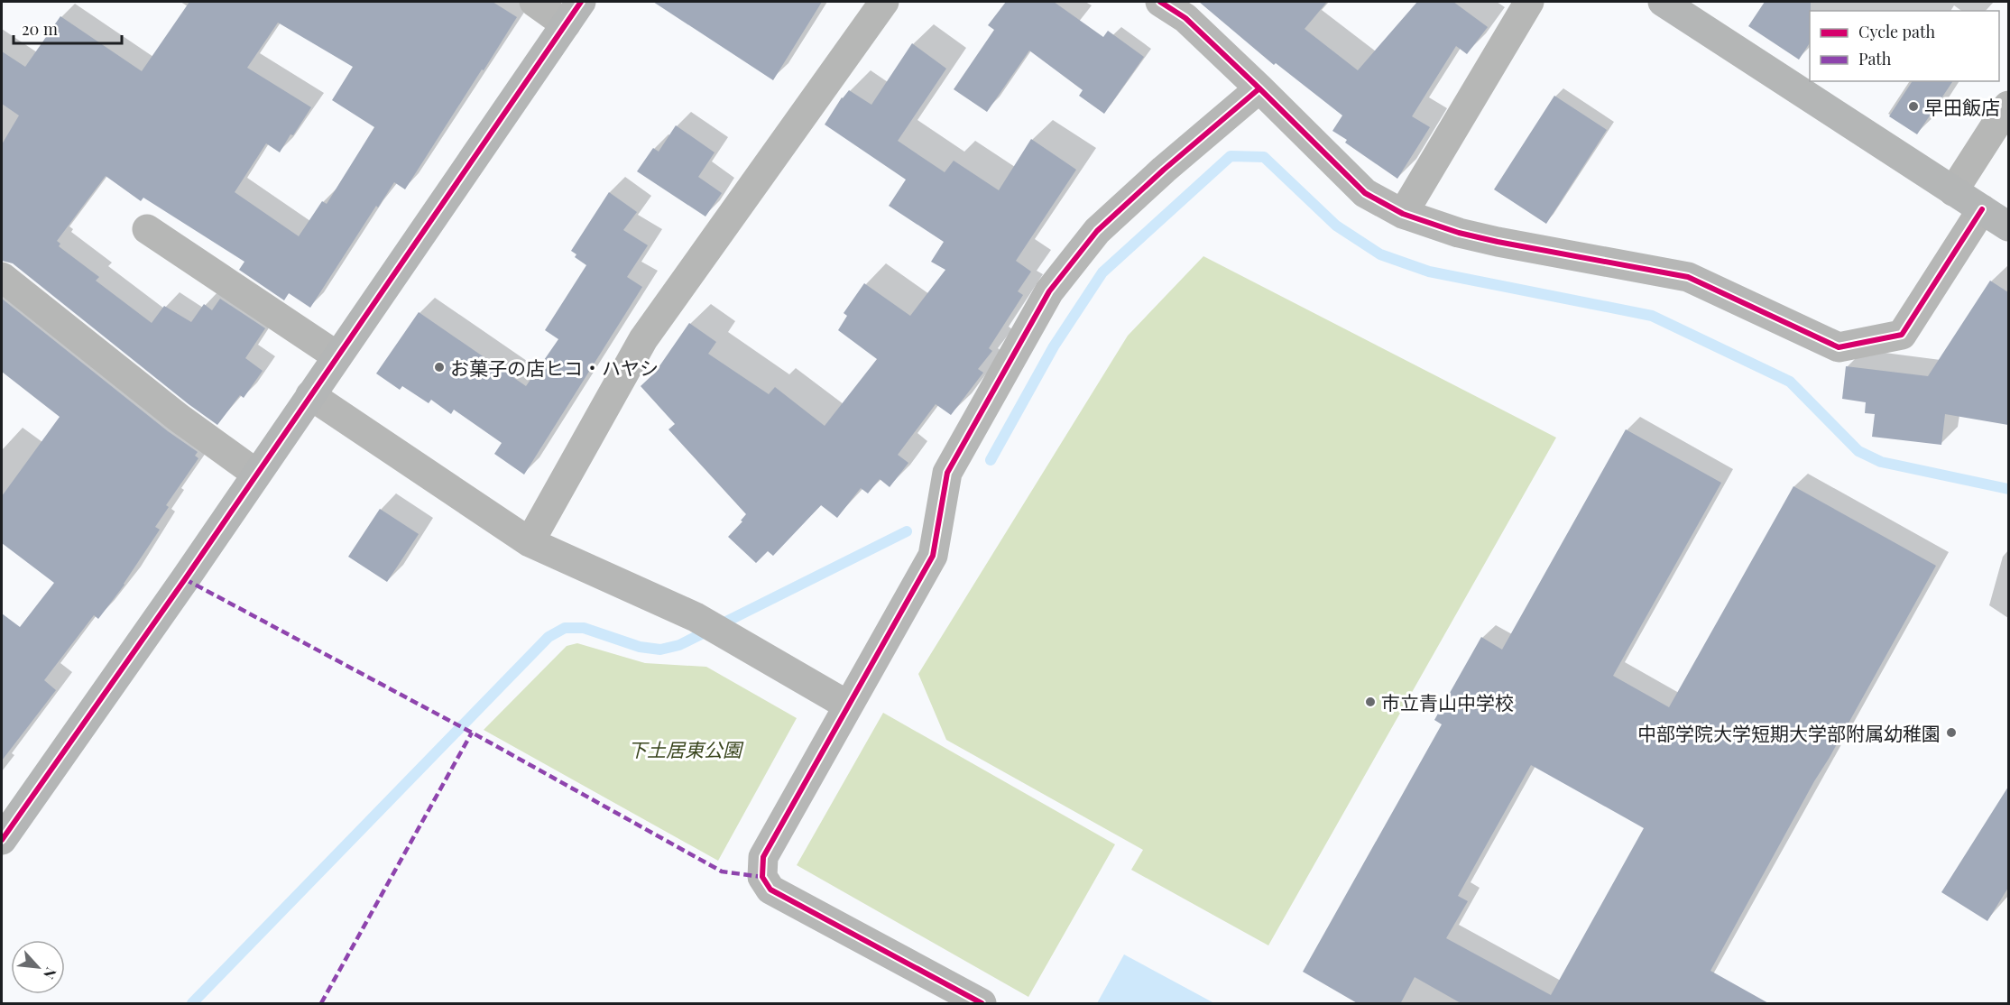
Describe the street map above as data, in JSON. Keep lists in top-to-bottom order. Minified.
{"parks":["下土居東公園"],"places":["早田飯店","お菓子の店ヒコ・ハヤシ","市立青山中学校","中部学院大学短期大学部附属幼稚園"],"legend":["Cycle path","Path"],"scale_bar":"20 m","north":"bottom right"}
